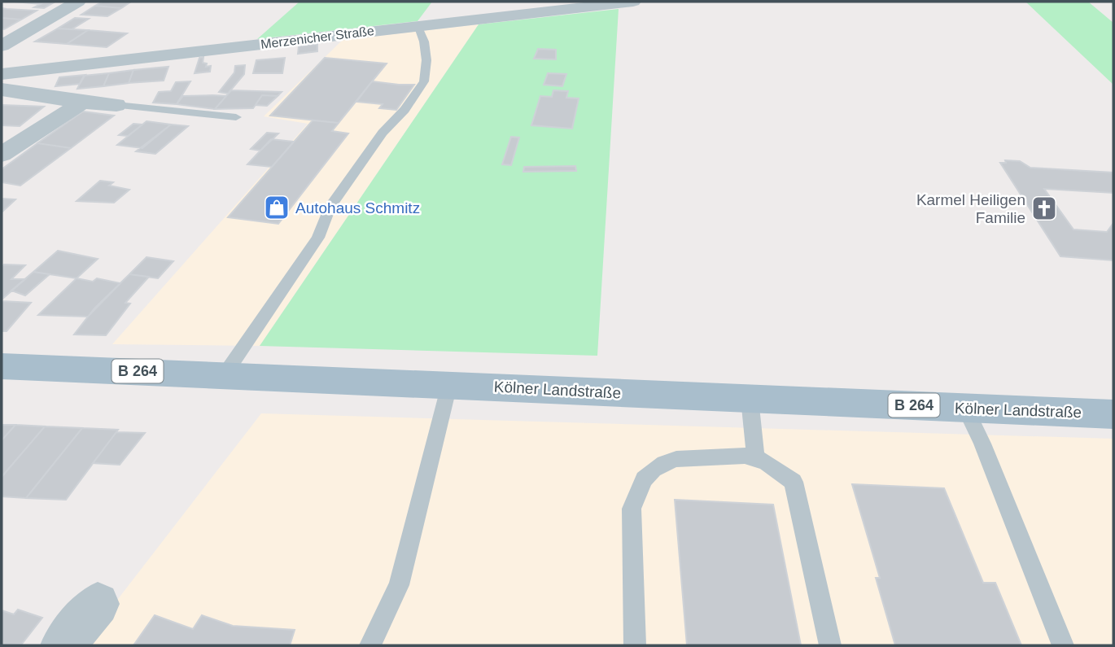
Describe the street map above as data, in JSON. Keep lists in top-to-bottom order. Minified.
{"streets":{"main road":["B 264","Kölner Landstraße"],"street":["Merzenicher Straße"]},"places":{"shop":["Autohaus Schmitz"],"church":["Karmel Heiligen Familie"]}}
